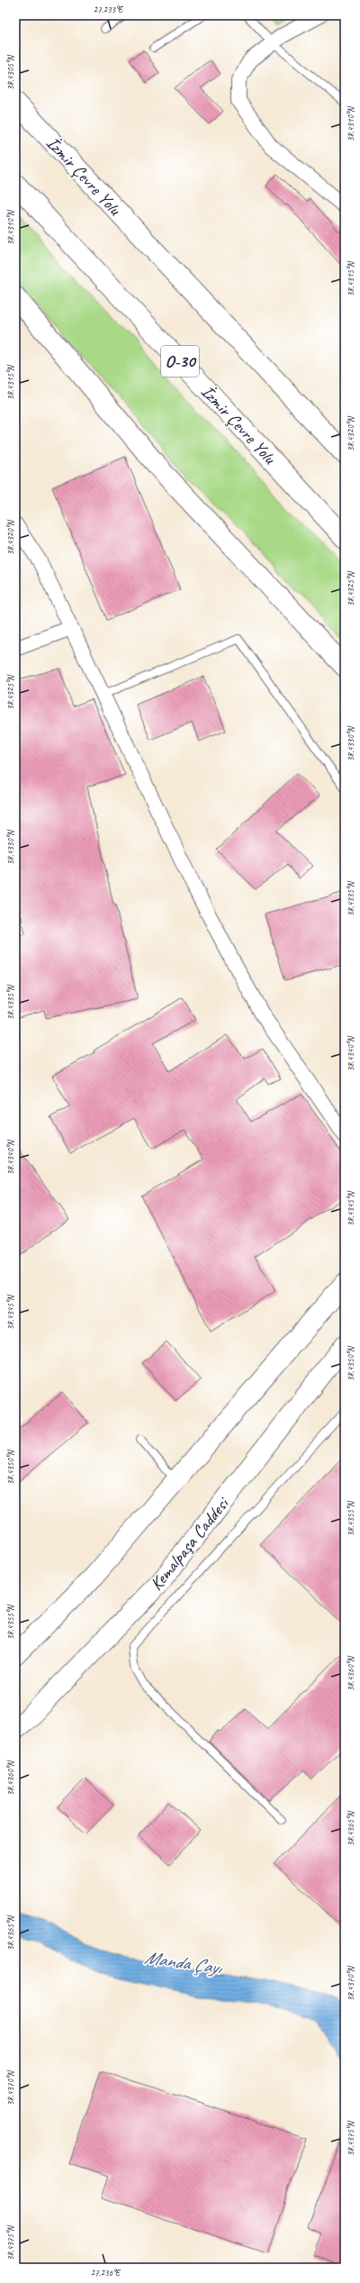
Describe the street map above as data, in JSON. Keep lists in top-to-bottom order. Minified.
{"streets":{"main road":["İzmir Çevre Yolu","O-30","Kemalpaşa Caddesi"]},"water":["Manda Çayı"],"coordinates":["27.233°E","38.4305°N","38.4310°N","38.4315°N","38.4320°N","38.4325°N","38.4330°N","38.4335°N","38.4340°N","38.4345°N","38.4350°N","38.4355°N","38.4360°N","38.4365°N","38.4370°N","38.4375°N","27.236°E"]}
